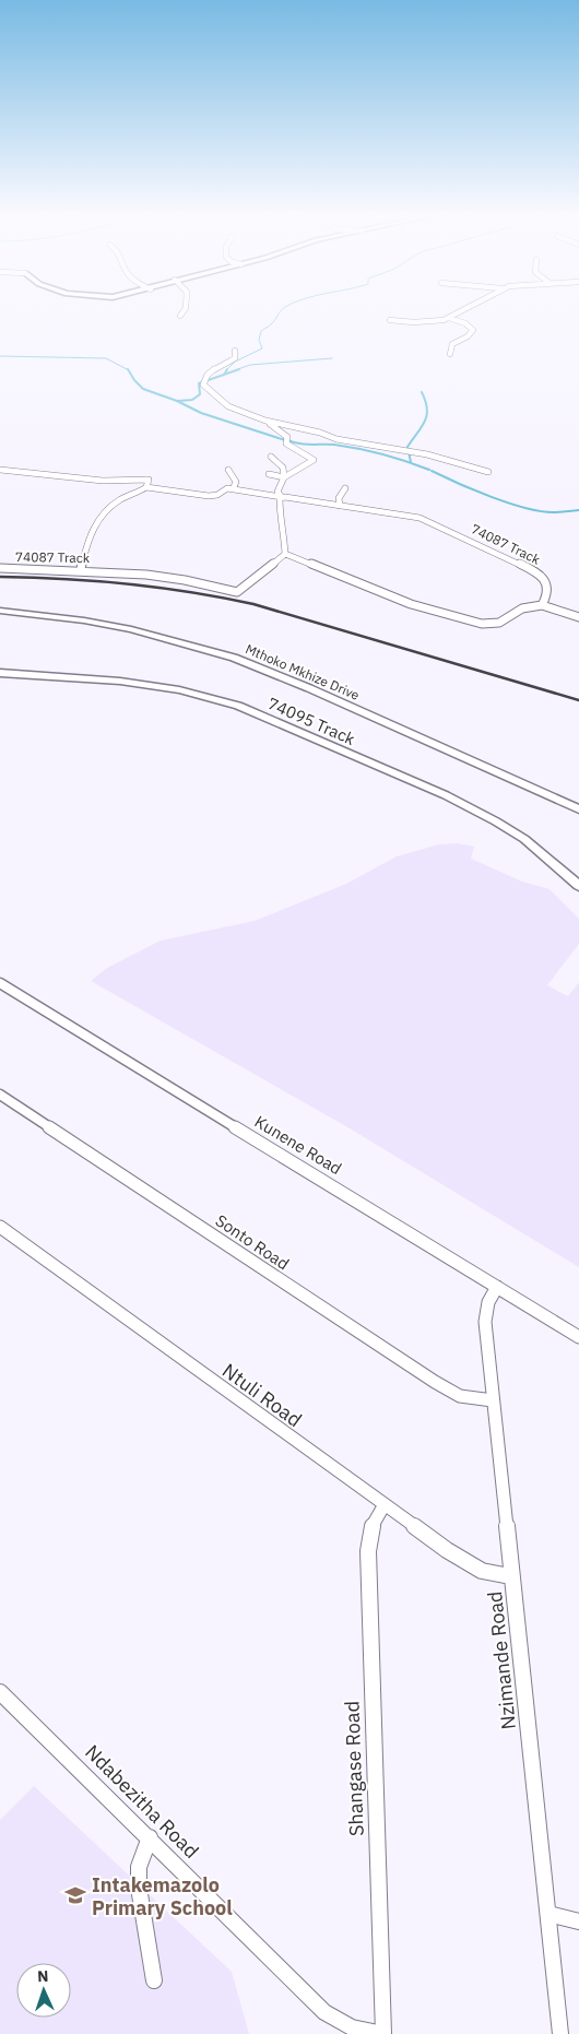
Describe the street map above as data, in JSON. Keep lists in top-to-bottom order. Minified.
{"streets":{"street":["74087 Track","Mthoko Mkhize Drive","74095 Track","Kunene Road","Sonto Road","Ntuli Road","Nzimande Road","Shangase Road","Ndabezitha Road"]},"crossings":[["Kunene Road","Nzimande Road"],["Sonto Road","Nzimande Road"],["Ntuli Road","Nzimande Road"],["Ntuli Road","Shangase Road"],["Shangase Road","Ndabezitha Road"]],"places":{"school or university":["Intakemazolo Primary School"]},"north":"top"}
